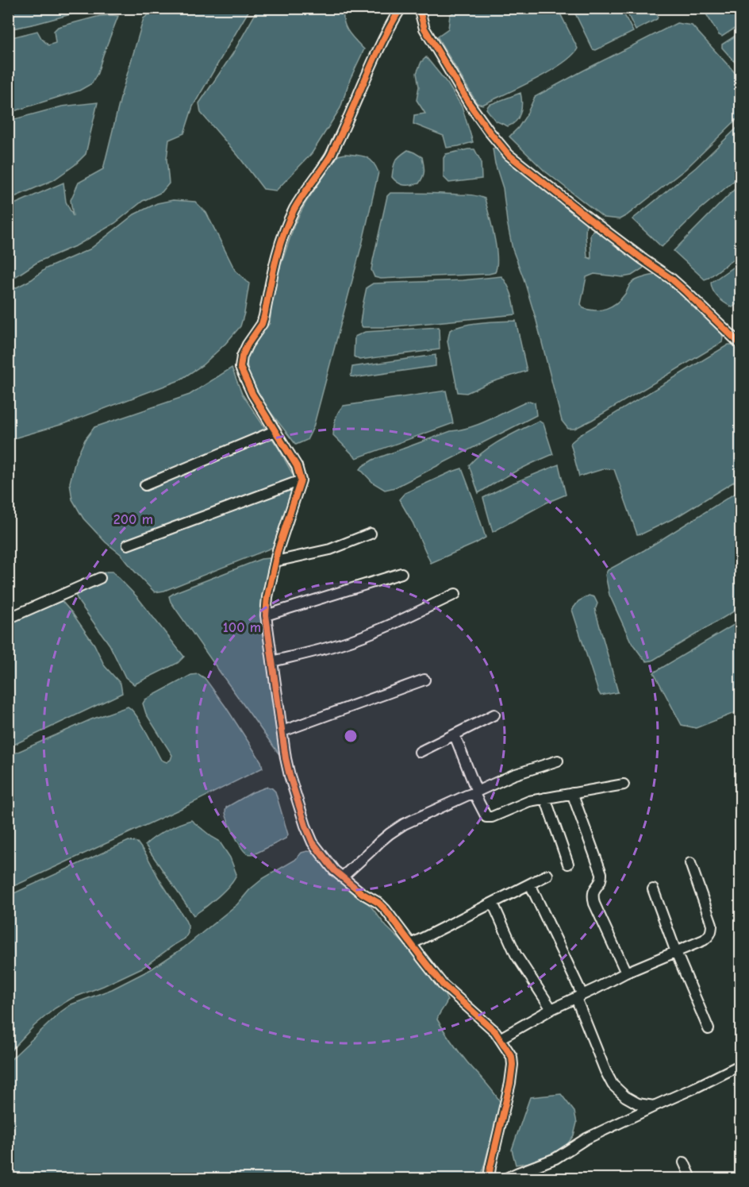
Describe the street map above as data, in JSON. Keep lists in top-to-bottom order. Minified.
{"rings":["200 m","100 m"]}
